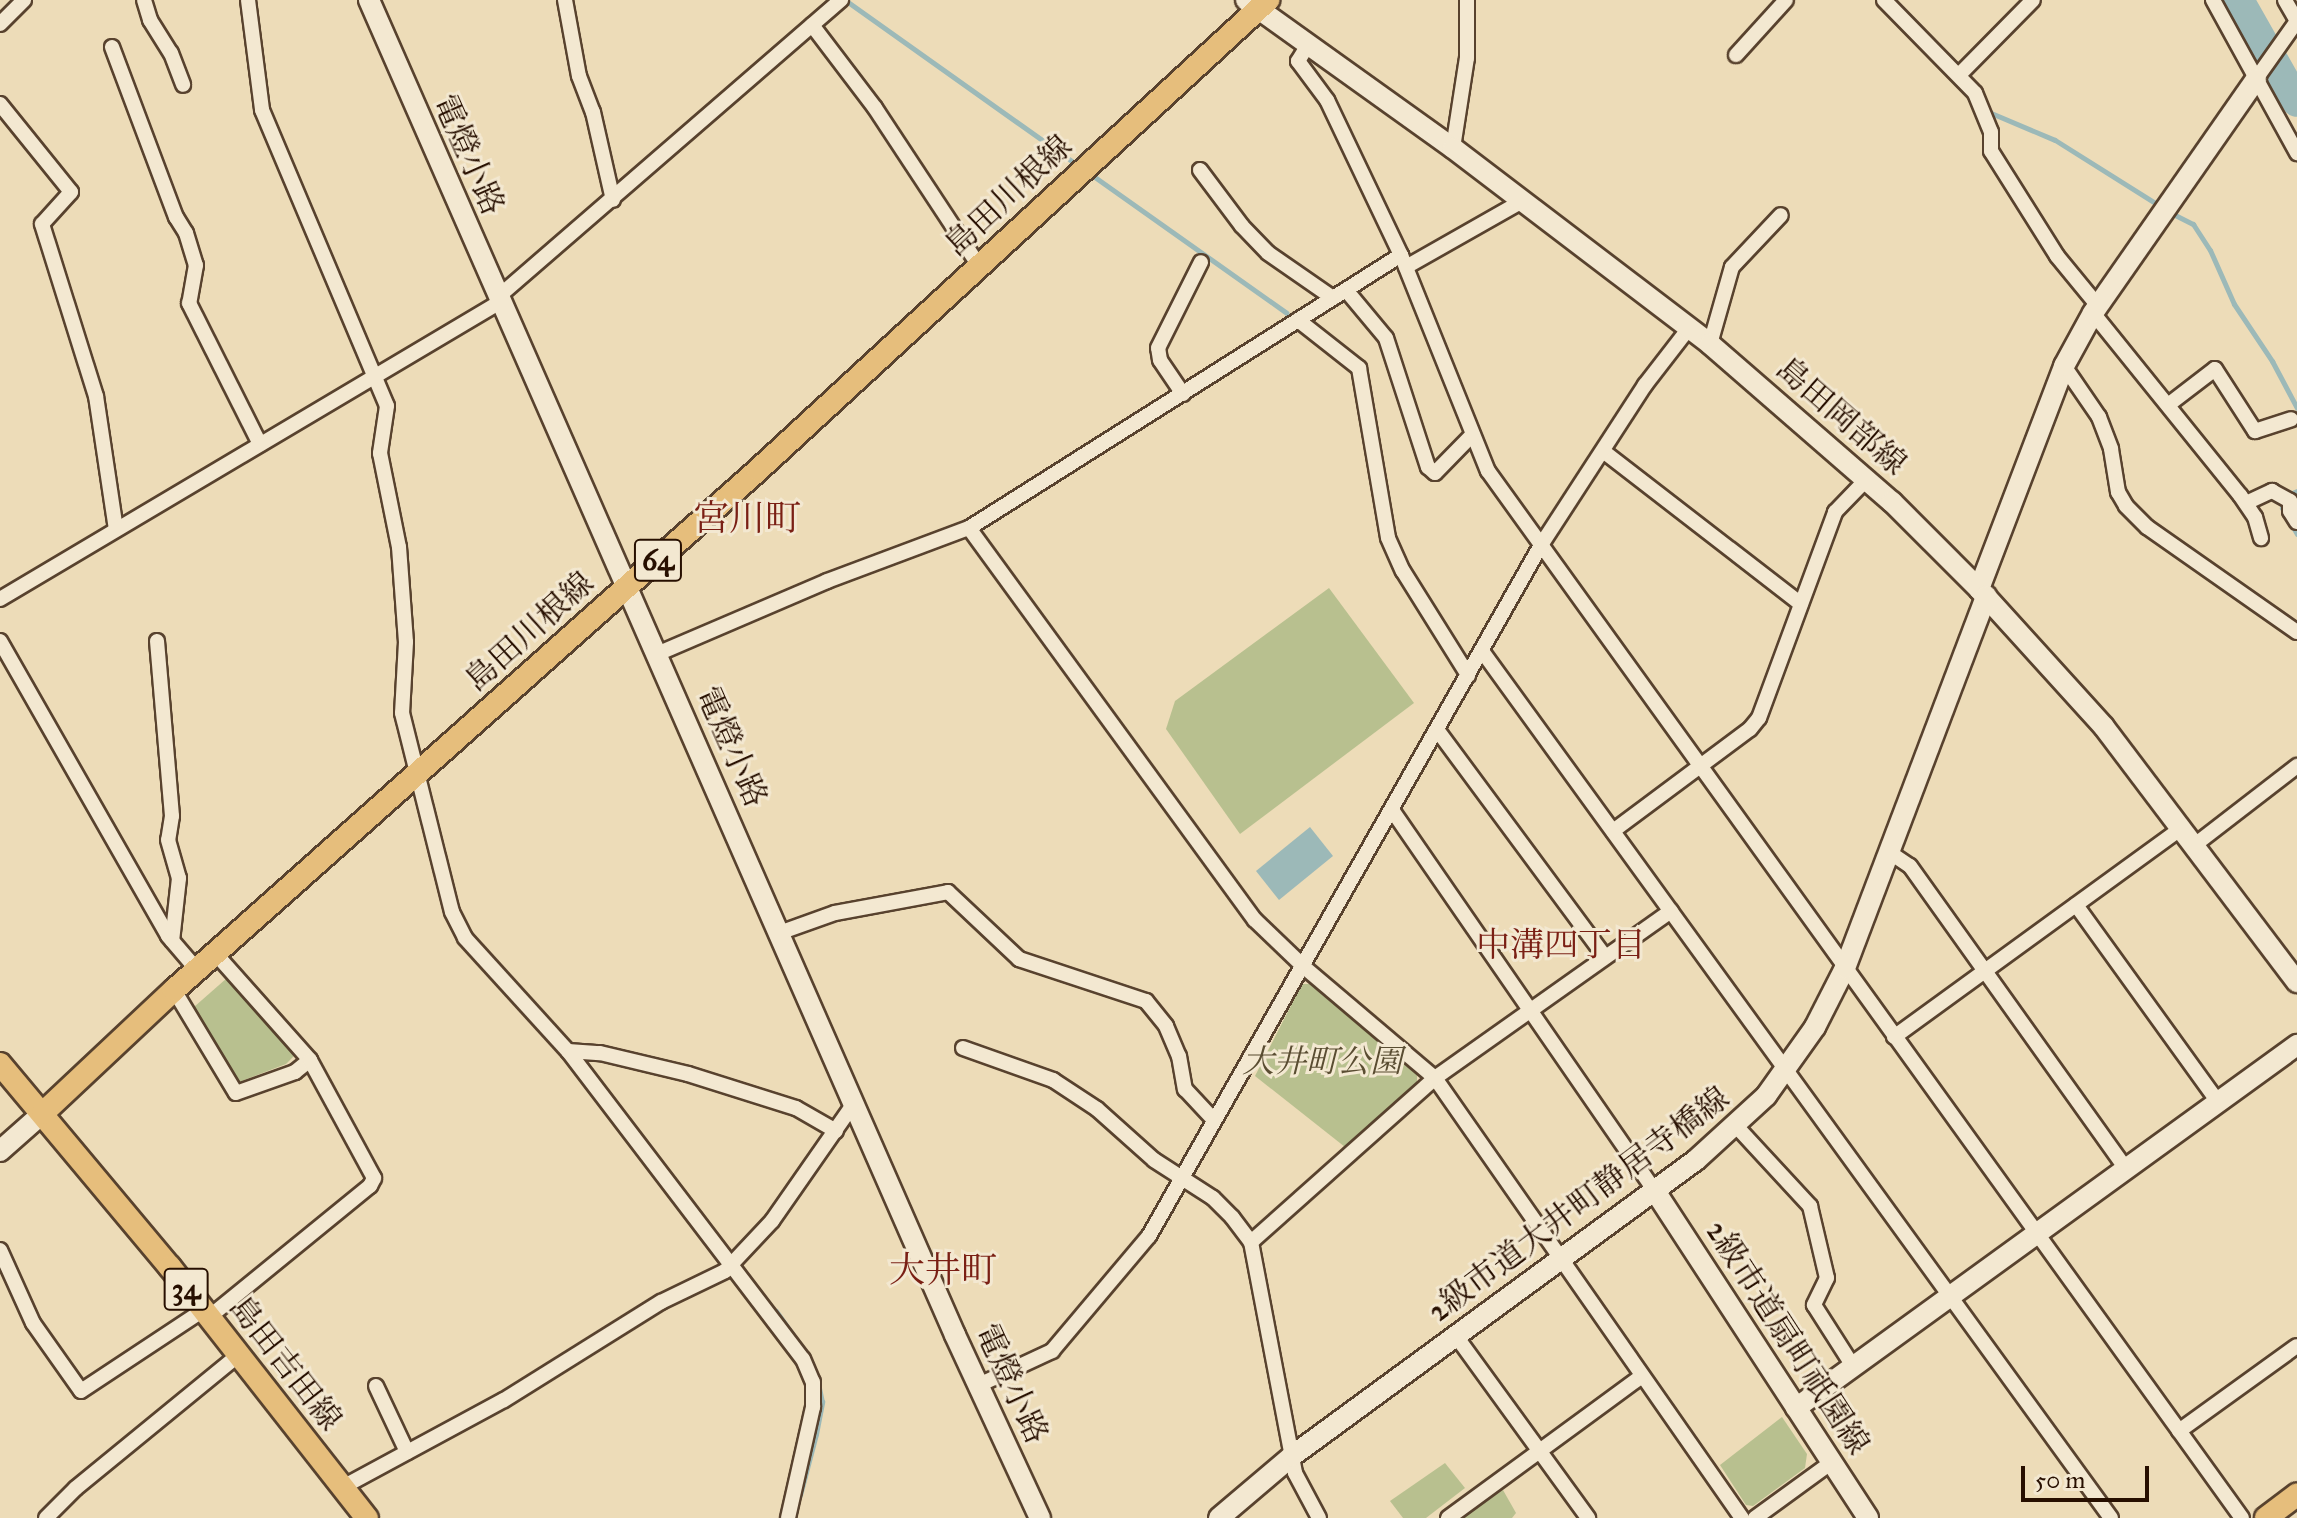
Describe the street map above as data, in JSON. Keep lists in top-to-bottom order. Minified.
{"streets":{"main road":["島田川根線","64","34","島田吉田線"],"street":["電燈小路","島田岡部線","2級市道大井町静居寺橋線","2級市道扇町祇園線"]},"crossings":[["電燈小路","島田川根線"],["島田川根線","島田岡部線"],["島田川根線","島田吉田線"],["島田岡部線","2級市道大井町静居寺橋線"],["2級市道大井町静居寺橋線","2級市道扇町祇園線"]],"districts":["宮川町","中溝四丁目","大井町"],"parks":["大井町公園"],"scale_bar":"50 m"}
